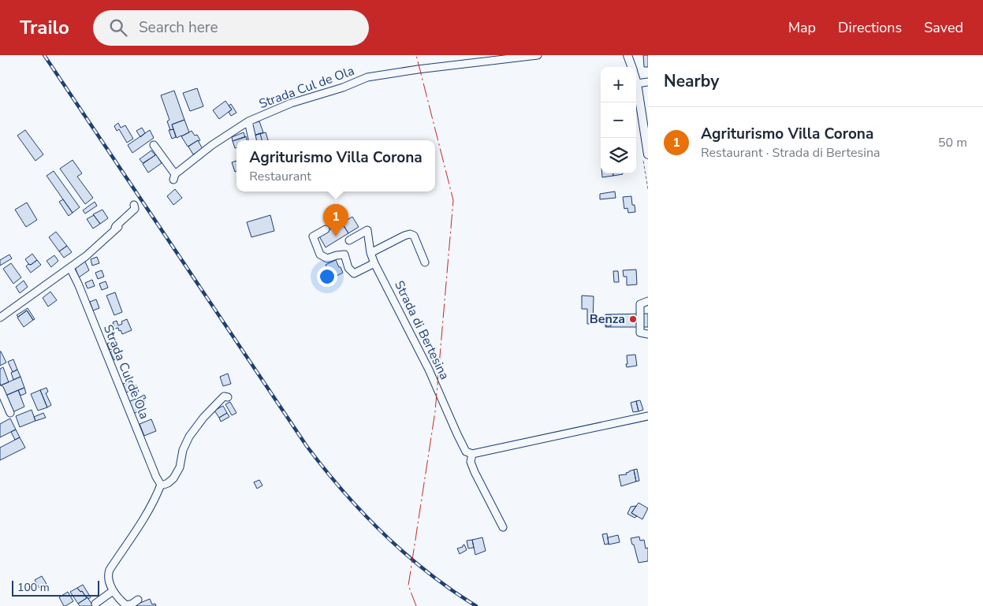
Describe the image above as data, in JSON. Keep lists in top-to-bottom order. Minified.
{"streets":{"street":["Strada Cul de Ola","Strada di Bertesina"]},"places":["Benza"],"scale_bar":"100 m","page":{"header":"Trailo","search":"Search here","nav":["Map","Directions","Saved"],"heading":"Nearby","map_buttons":["+","−"],"list":[{"mark":"1","name":"Agriturismo Villa Corona","note":"Restaurant · Strada di Bertesina","value":"50 m"}],"popup":["Agriturismo Villa Corona","Restaurant"],"pins":"1","scale":"100 m"}}
